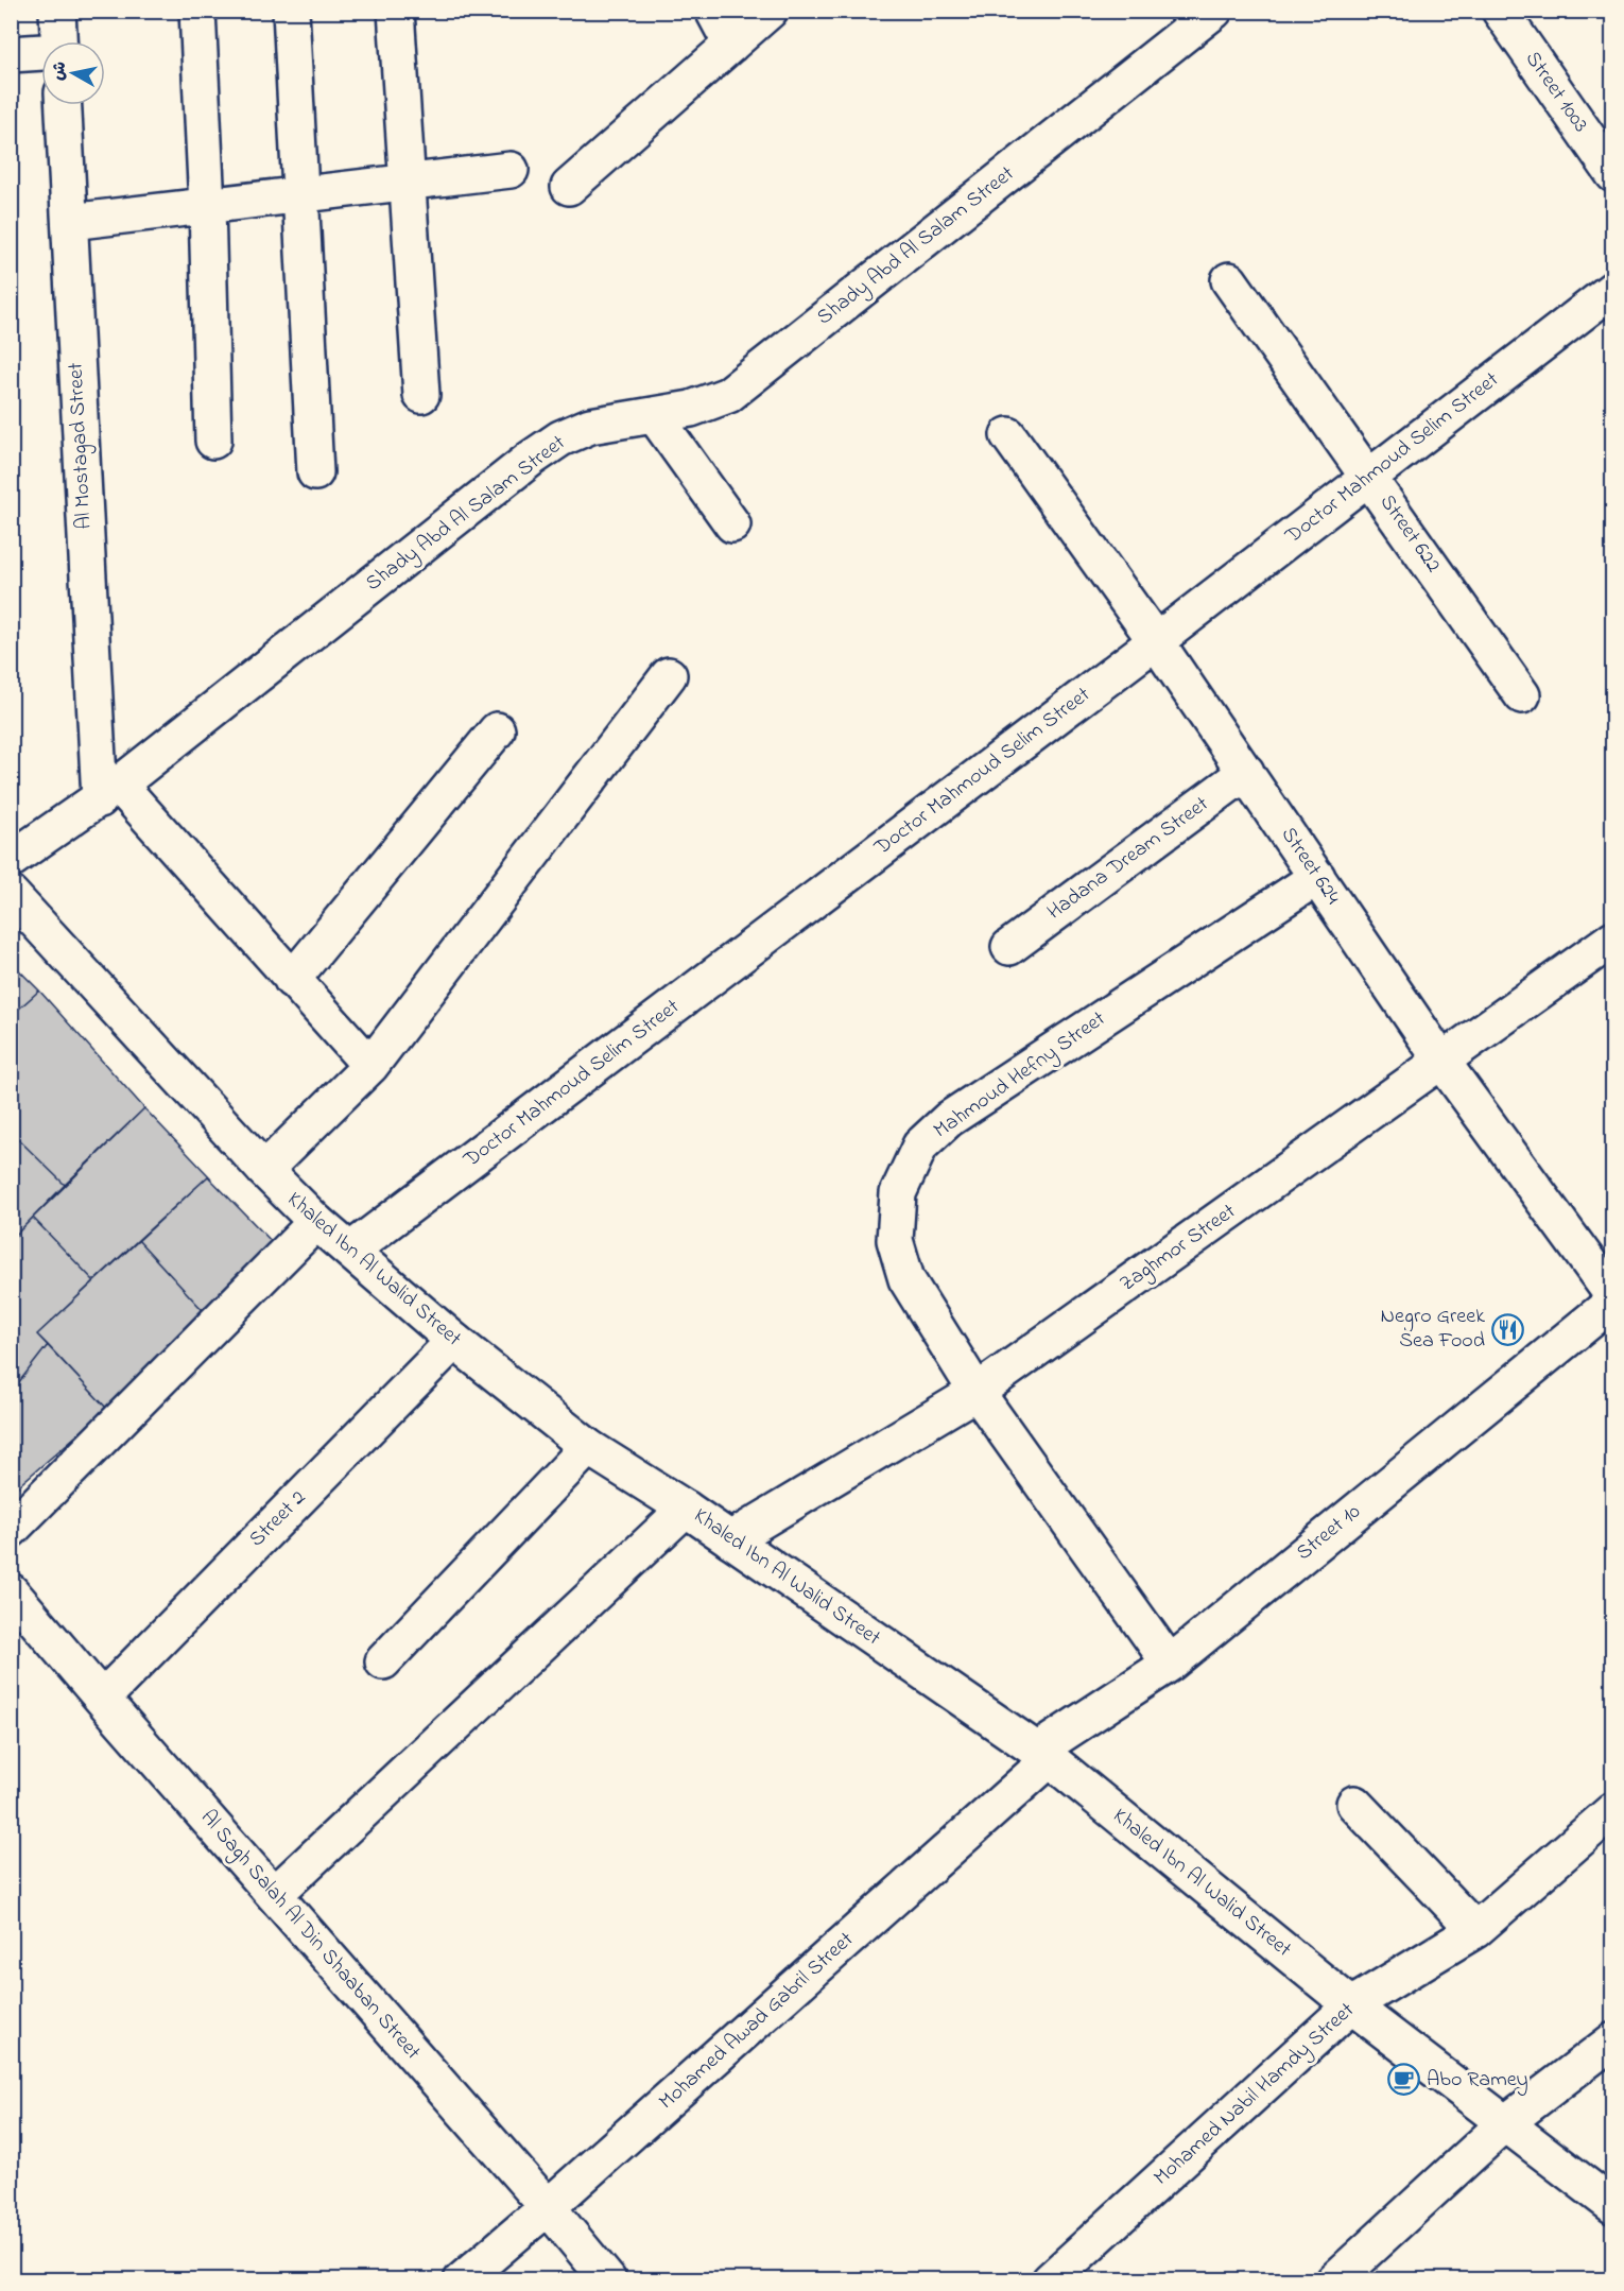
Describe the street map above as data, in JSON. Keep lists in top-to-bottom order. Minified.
{"streets":{"street":["Street 1003","Shady Abd Al Salam Street","Al Mostagad Street","Doctor Mahmoud Selim Street","Street 622","Hadana Dream Street","Street 624","Mahmoud Hefny Street","Zaghmor Street","Khaled Ibn Al Walid Street","Street 2","Street 10","Al Sagh Salah Al Din Shaaban Street","Mohamed Awad Gabril Street","Mohamed Nabil Hamdy Street"]},"crossings":[["Shady Abd Al Salam Street","Al Mostagad Street"],["Doctor Mahmoud Selim Street","Street 622"],["Doctor Mahmoud Selim Street","Street 624"],["Doctor Mahmoud Selim Street","Khaled Ibn Al Walid Street"],["Hadana Dream Street","Street 624"],["Street 624","Mahmoud Hefny Street"],["Street 624","Zaghmor Street"],["Mahmoud Hefny Street","Zaghmor Street"],["Mahmoud Hefny Street","Street 10"],["Zaghmor Street","Khaled Ibn Al Walid Street"],["Khaled Ibn Al Walid Street","Street 2"],["Khaled Ibn Al Walid Street","Street 10"],["Khaled Ibn Al Walid Street","Mohamed Awad Gabril Street"],["Khaled Ibn Al Walid Street","Mohamed Nabil Hamdy Street"],["Street 2","Al Sagh Salah Al Din Shaaban Street"],["Street 10","Mohamed Awad Gabril Street"],["Al Sagh Salah Al Din Shaaban Street","Mohamed Awad Gabril Street"]],"places":{"restaurant":["Negro Greek Sea Food"],"cafe":["Abo Ramey"]},"north":"left"}
